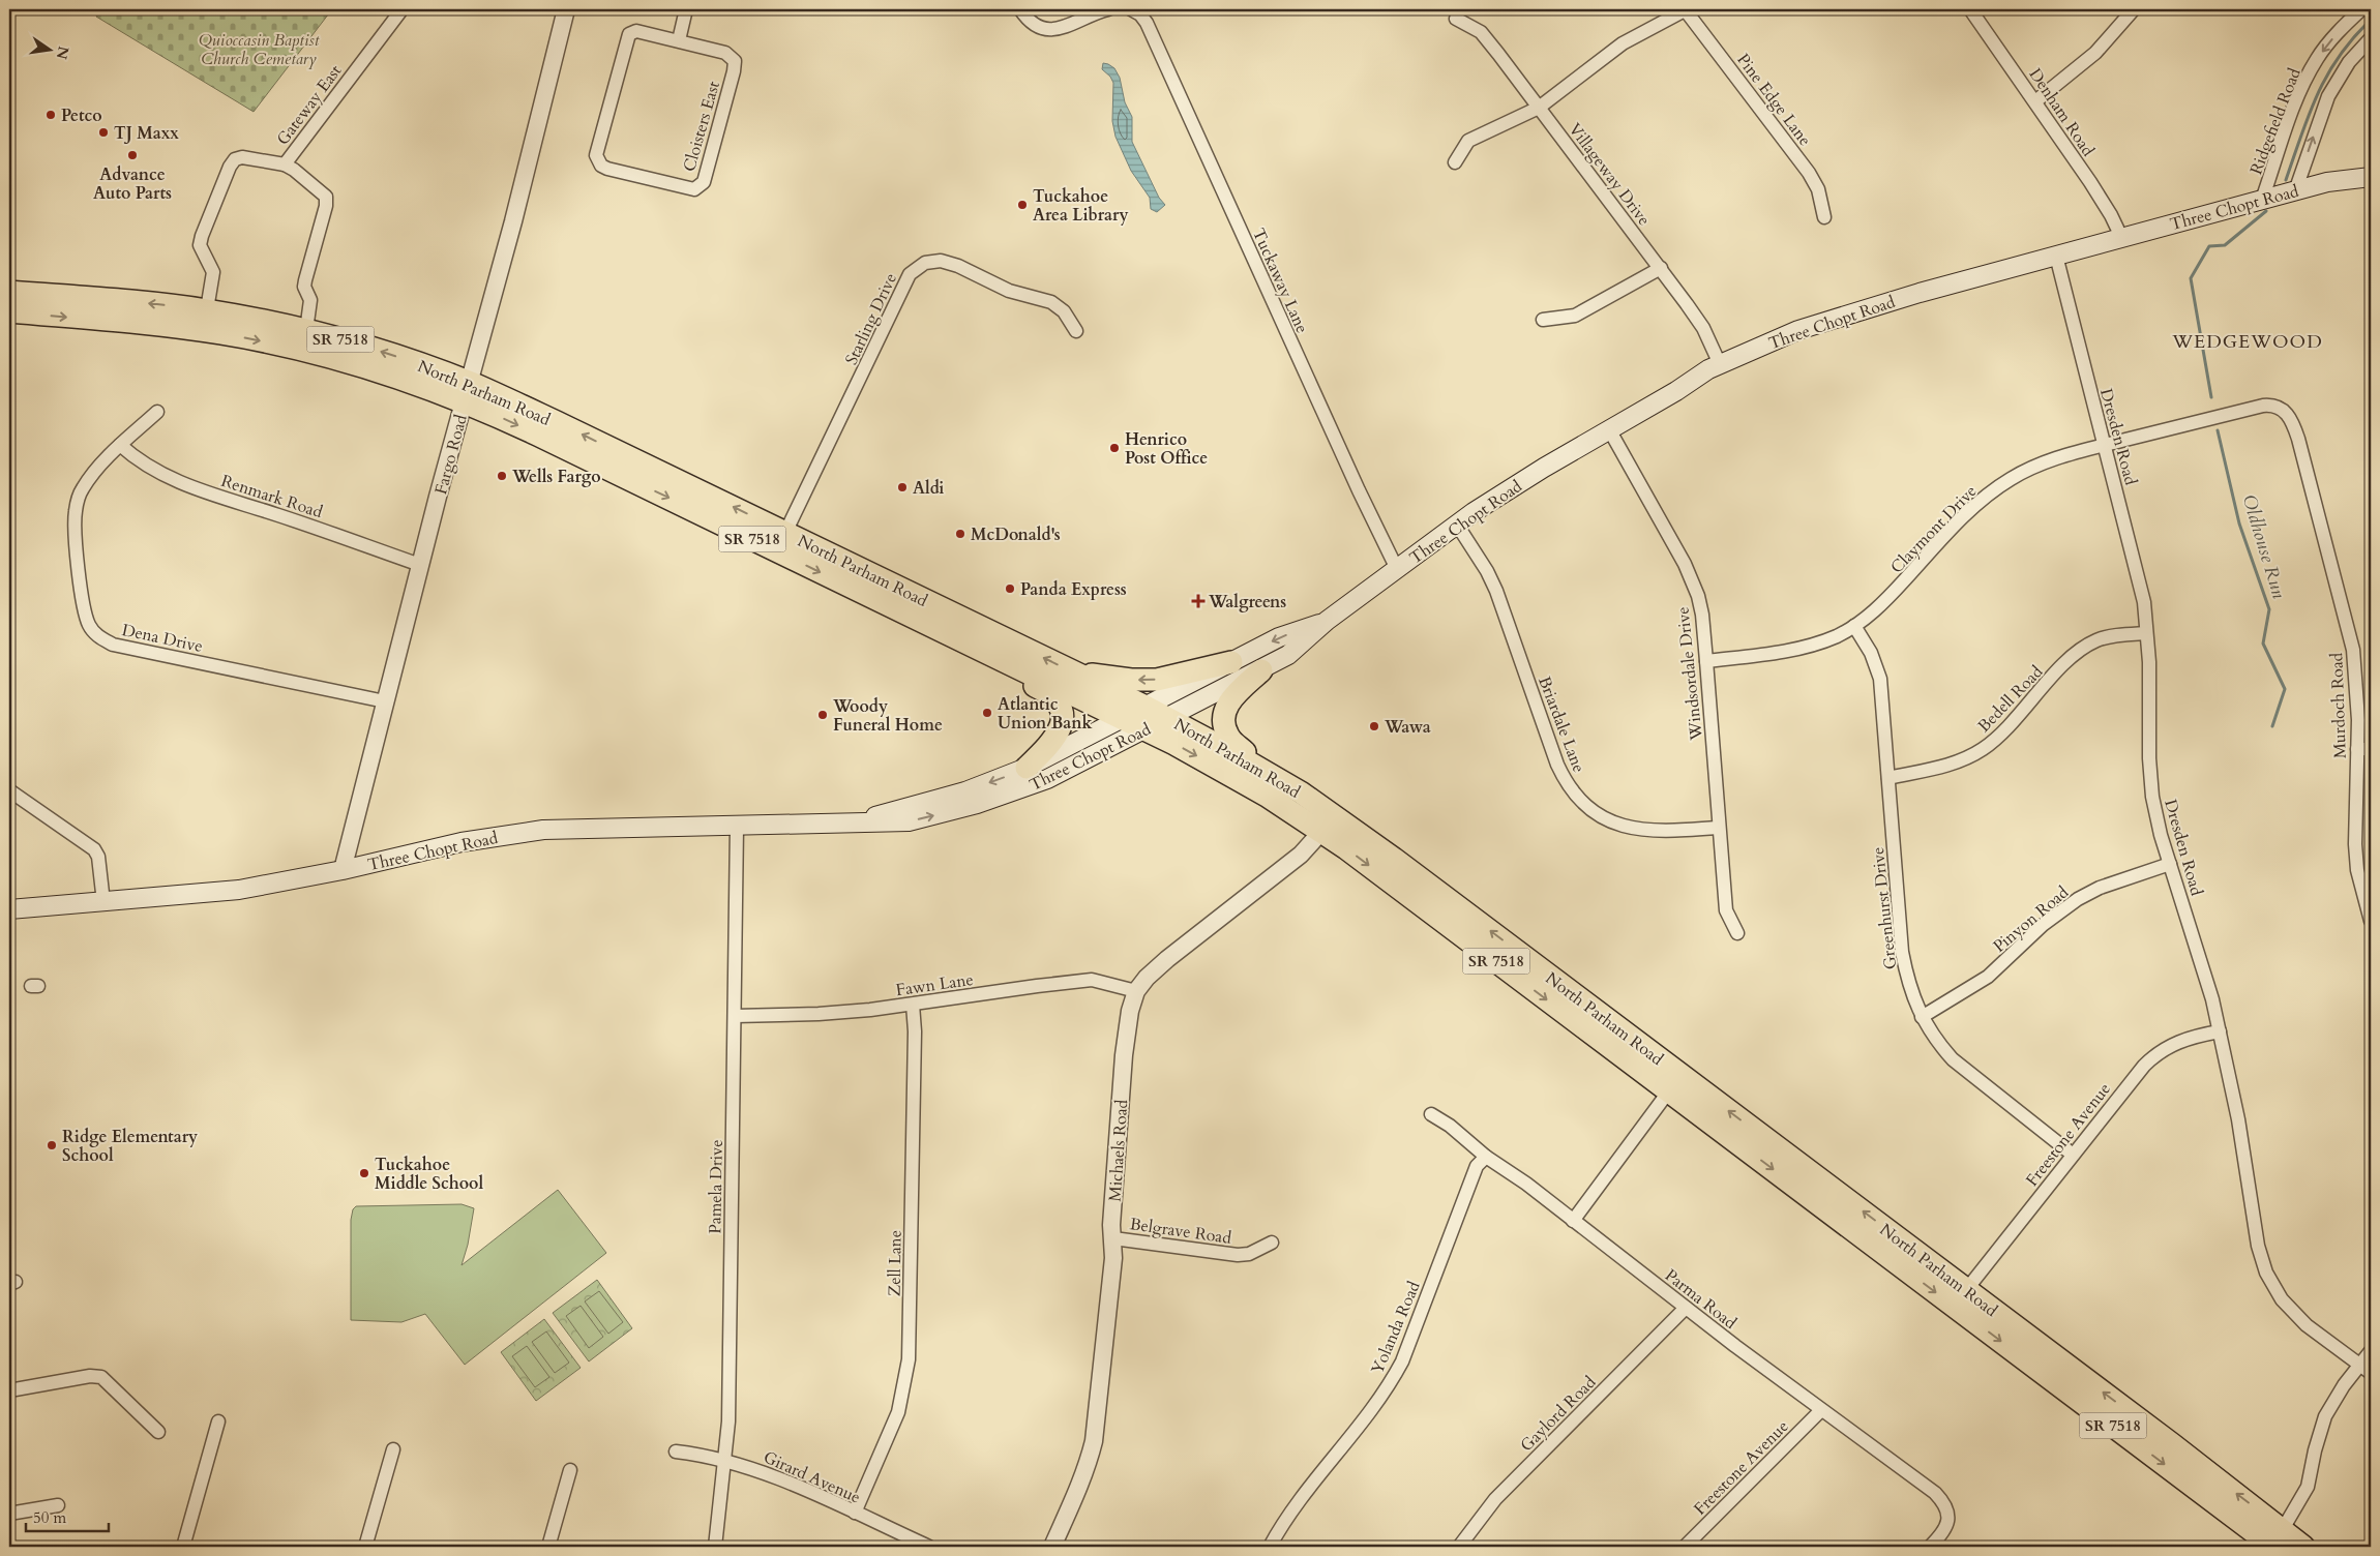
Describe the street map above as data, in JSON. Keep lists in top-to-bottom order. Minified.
{"streets":{"highway":["SR 7518","North Parham Road"],"main road":["Three Chopt Road"],"street":["Pine Edge Lane","Gateway East","Denham Road","Ridgefield Road","Cloisters East","Villageway Drive","Tuckaway Lane","Starling Drive","Dresden Road","Fargo Road","Renmark Road","Claymont Drive","Dena Drive","Windsordale Drive","Bedell Road","Murdoch Road","Briardale Lane","Greenhurst Drive","Pinyon Road","Fawn Lane","Freestone Avenue","Michaels Road","Pamela Drive","Belgrave Road","Zell Lane","Parma Road","Yolanda Road","Gaylord Road","Girard Avenue"]},"crossings":[["Gateway East","North Parham Road"],["Denham Road","Three Chopt Road"],["Ridgefield Road","Three Chopt Road"],["Villageway Drive","Three Chopt Road"],["Three Chopt Road","Tuckaway Lane"],["Three Chopt Road","North Parham Road"],["Three Chopt Road","Dresden Road"],["Three Chopt Road","Fargo Road"],["Three Chopt Road","Windsordale Drive"],["Three Chopt Road","Briardale Lane"],["Three Chopt Road","Pamela Drive"],["Starling Drive","North Parham Road"],["North Parham Road","Fargo Road"],["North Parham Road","Freestone Avenue"],["North Parham Road","Michaels Road"],["Dresden Road","Claymont Drive"],["Dresden Road","Bedell Road"],["Dresden Road","Pinyon Road"],["Dresden Road","Freestone Avenue"],["Fargo Road","Renmark Road"],["Fargo Road","Dena Drive"],["Renmark Road","Dena Drive"],["Claymont Drive","Windsordale Drive"],["Claymont Drive","Murdoch Road"],["Claymont Drive","Greenhurst Drive"],["Windsordale Drive","Briardale Lane"],["Bedell Road","Greenhurst Drive"],["Greenhurst Drive","Pinyon Road"],["Greenhurst Drive","Freestone Avenue"],["Fawn Lane","Michaels Road"],["Fawn Lane","Pamela Drive"],["Fawn Lane","Zell Lane"],["Freestone Avenue","Parma Road"],["Michaels Road","Belgrave Road"],["Pamela Drive","Girard Avenue"],["Zell Lane","Girard Avenue"],["Parma Road","Yolanda Road"],["Parma Road","Gaylord Road"]],"districts":["WEDGEWOOD"],"water":["Oldhouse Run"],"parks":["Quioccasin Baptist Church Cemetary"],"places":{"other":["Petco","TJ Maxx","Advance Auto Parts","Tuckahoe Area Library","Henrico Post Office","Wells Fargo","Aldi","McDonald's","Panda Express","Atlantic Union Bank","Woody Funeral Home","Wawa","Ridge Elementary School","Tuckahoe Middle School"],"health":["Walgreens"]},"scale_bar":"50 m","north":"right"}
